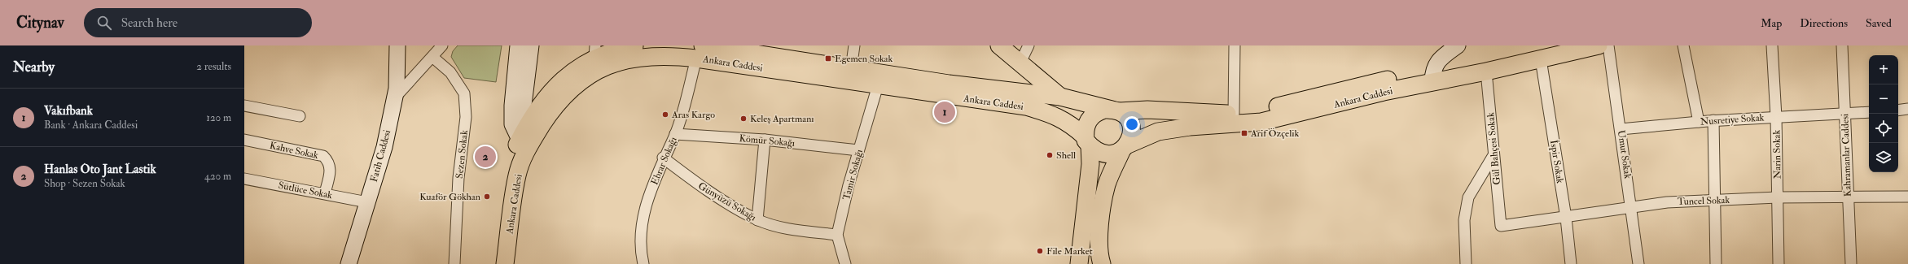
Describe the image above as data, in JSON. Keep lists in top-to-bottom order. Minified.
{"streets":{"main road":["Ankara Caddesi"],"street":["Nusretiye Sokak","Kömür Sokağı","Gül Bahçesi Sokak","Kahve Sokak","Sezen Sokak","Umut Sokak","Narin Sokak","Kahramanlar Caddesi","Fatih Caddesi","Ebrar Sokağı","İspir Sokak","Tamir Sokağı","Sütlüce Sokak","Tuncel Sokak","Günyüzü Sokağı"]},"crossings":[["Ankara Caddesi","Gül Bahçesi Sokak"],["Ankara Caddesi","Ebrar Sokağı"],["Ankara Caddesi","İspir Sokak"],["Ankara Caddesi","Tamir Sokağı"],["Nusretiye Sokak","Umut Sokak"],["Nusretiye Sokak","Narin Sokak"],["Nusretiye Sokak","Kahramanlar Caddesi"],["Kömür Sokağı","Ebrar Sokağı"],["Kömür Sokağı","Tamir Sokağı"],["Gül Bahçesi Sokak","Tuncel Sokak"],["Kahve Sokak","Sütlüce Sokak"],["Umut Sokak","Tuncel Sokak"],["Narin Sokak","Tuncel Sokak"],["Kahramanlar Caddesi","Tuncel Sokak"],["Fatih Caddesi","Sütlüce Sokak"],["Ebrar Sokağı","Günyüzü Sokağı"],["İspir Sokak","Tuncel Sokak"],["Tamir Sokağı","Günyüzü Sokağı"]],"places":{"transit":["Egemen Sokak","Arif Özçelik"],"other":["Aras Kargo","Keleş Apartmanı","Shell","Kuaför Gökhan","File Market"]},"page":{"header":"Citynav","search":"Search here","nav":["Map","Directions","Saved"],"heading":["Nearby","2 results"],"map_buttons":["+","−"],"list":[{"mark":"1","name":"Vakıfbank","note":"Bank · Ankara Caddesi","value":"120 m"},{"mark":"2","name":"Hanlas Oto Jant Lastik","note":"Shop · Sezen Sokak","value":"420 m"}],"pins":["1","2"]}}
